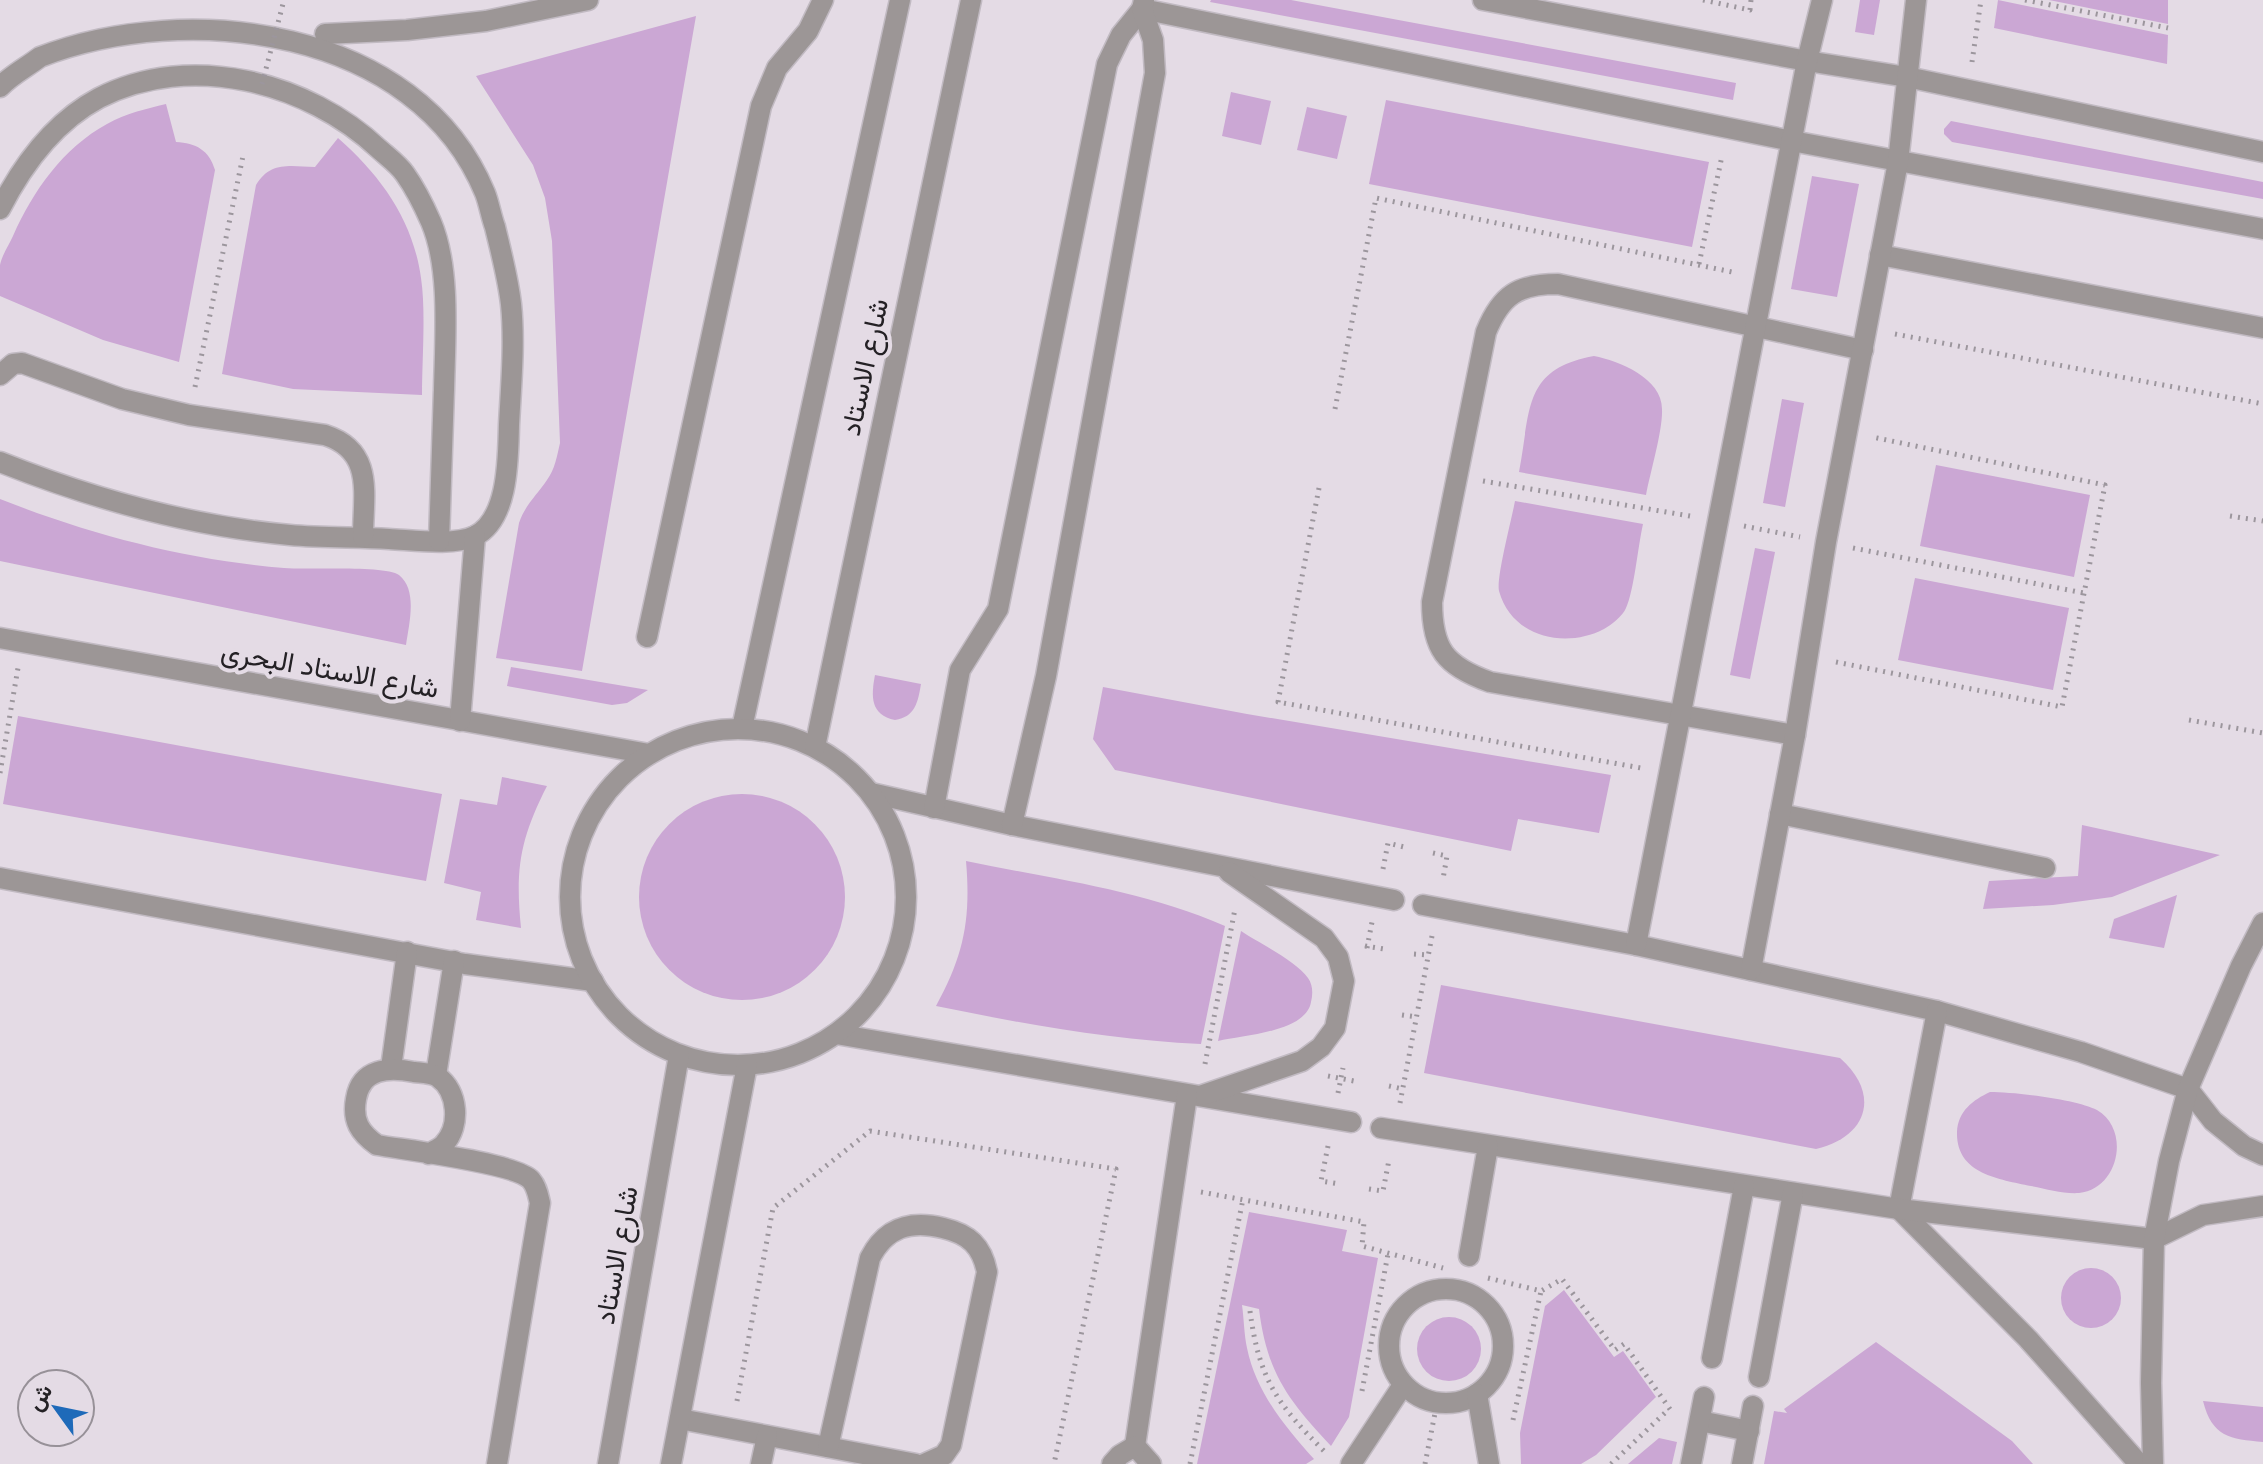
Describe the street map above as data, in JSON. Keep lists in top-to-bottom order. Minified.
{"streets":{"street":["شارع الاستاد","شارع الاستاد البحرى"]},"north":"top left"}
